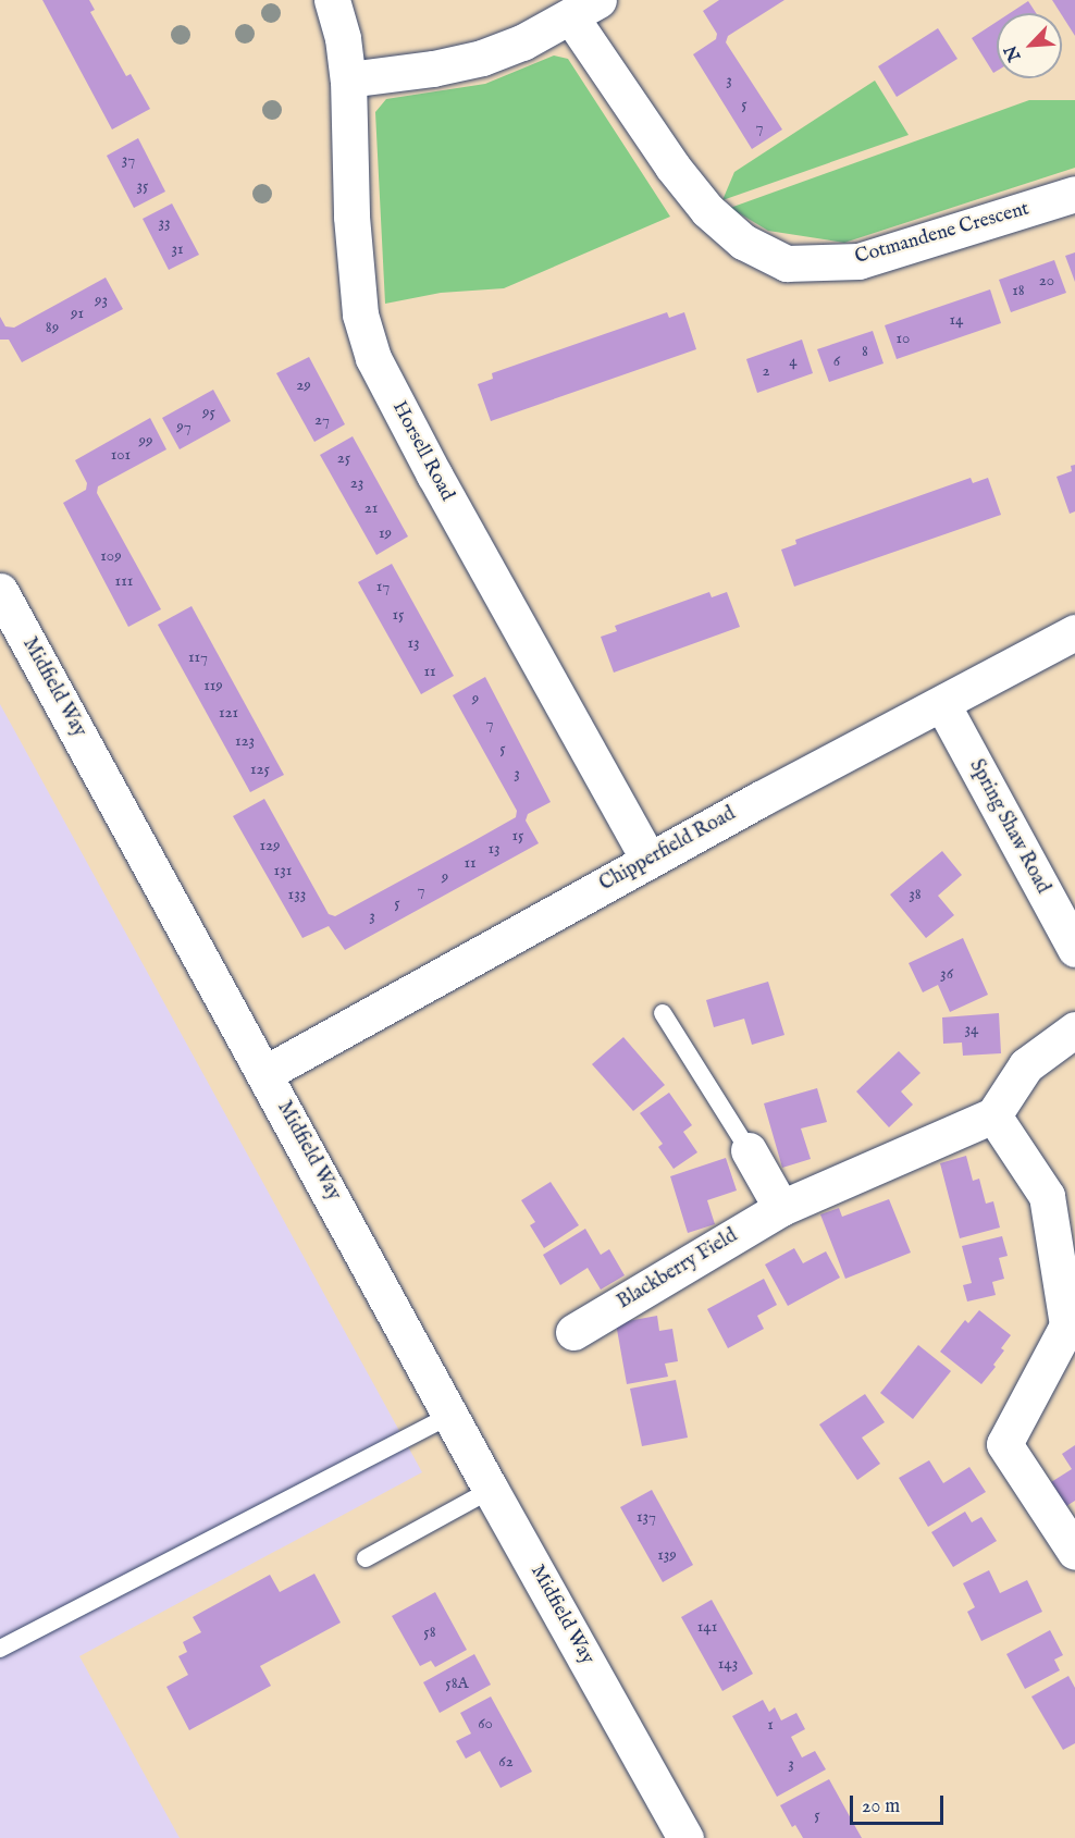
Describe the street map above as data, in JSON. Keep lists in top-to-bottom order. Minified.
{"streets":{"street":["Cotmandene Crescent","Horsell Road","Midfield Way","Spring Shaw Road","Chipperfield Road","Blackberry Field"]},"crossings":[["Horsell Road","Chipperfield Road"],["Midfield Way","Chipperfield Road"],["Spring Shaw Road","Chipperfield Road"]],"house_numbers":["3","5","7","37","35","33","31","20","18","93","91","14","89","10","8","4","6","2","29","95","27","97","99","101","25","23","21","19","109","111","17","15","13","117","11","119","9","121","7","123","5","125","3","15","129","13","11","131","9","7","133","38","5","3","36","34","137","139","141","58","143","58A","60","1","62","3","5"],"scale_bar":"20 m","north":"bottom left"}
